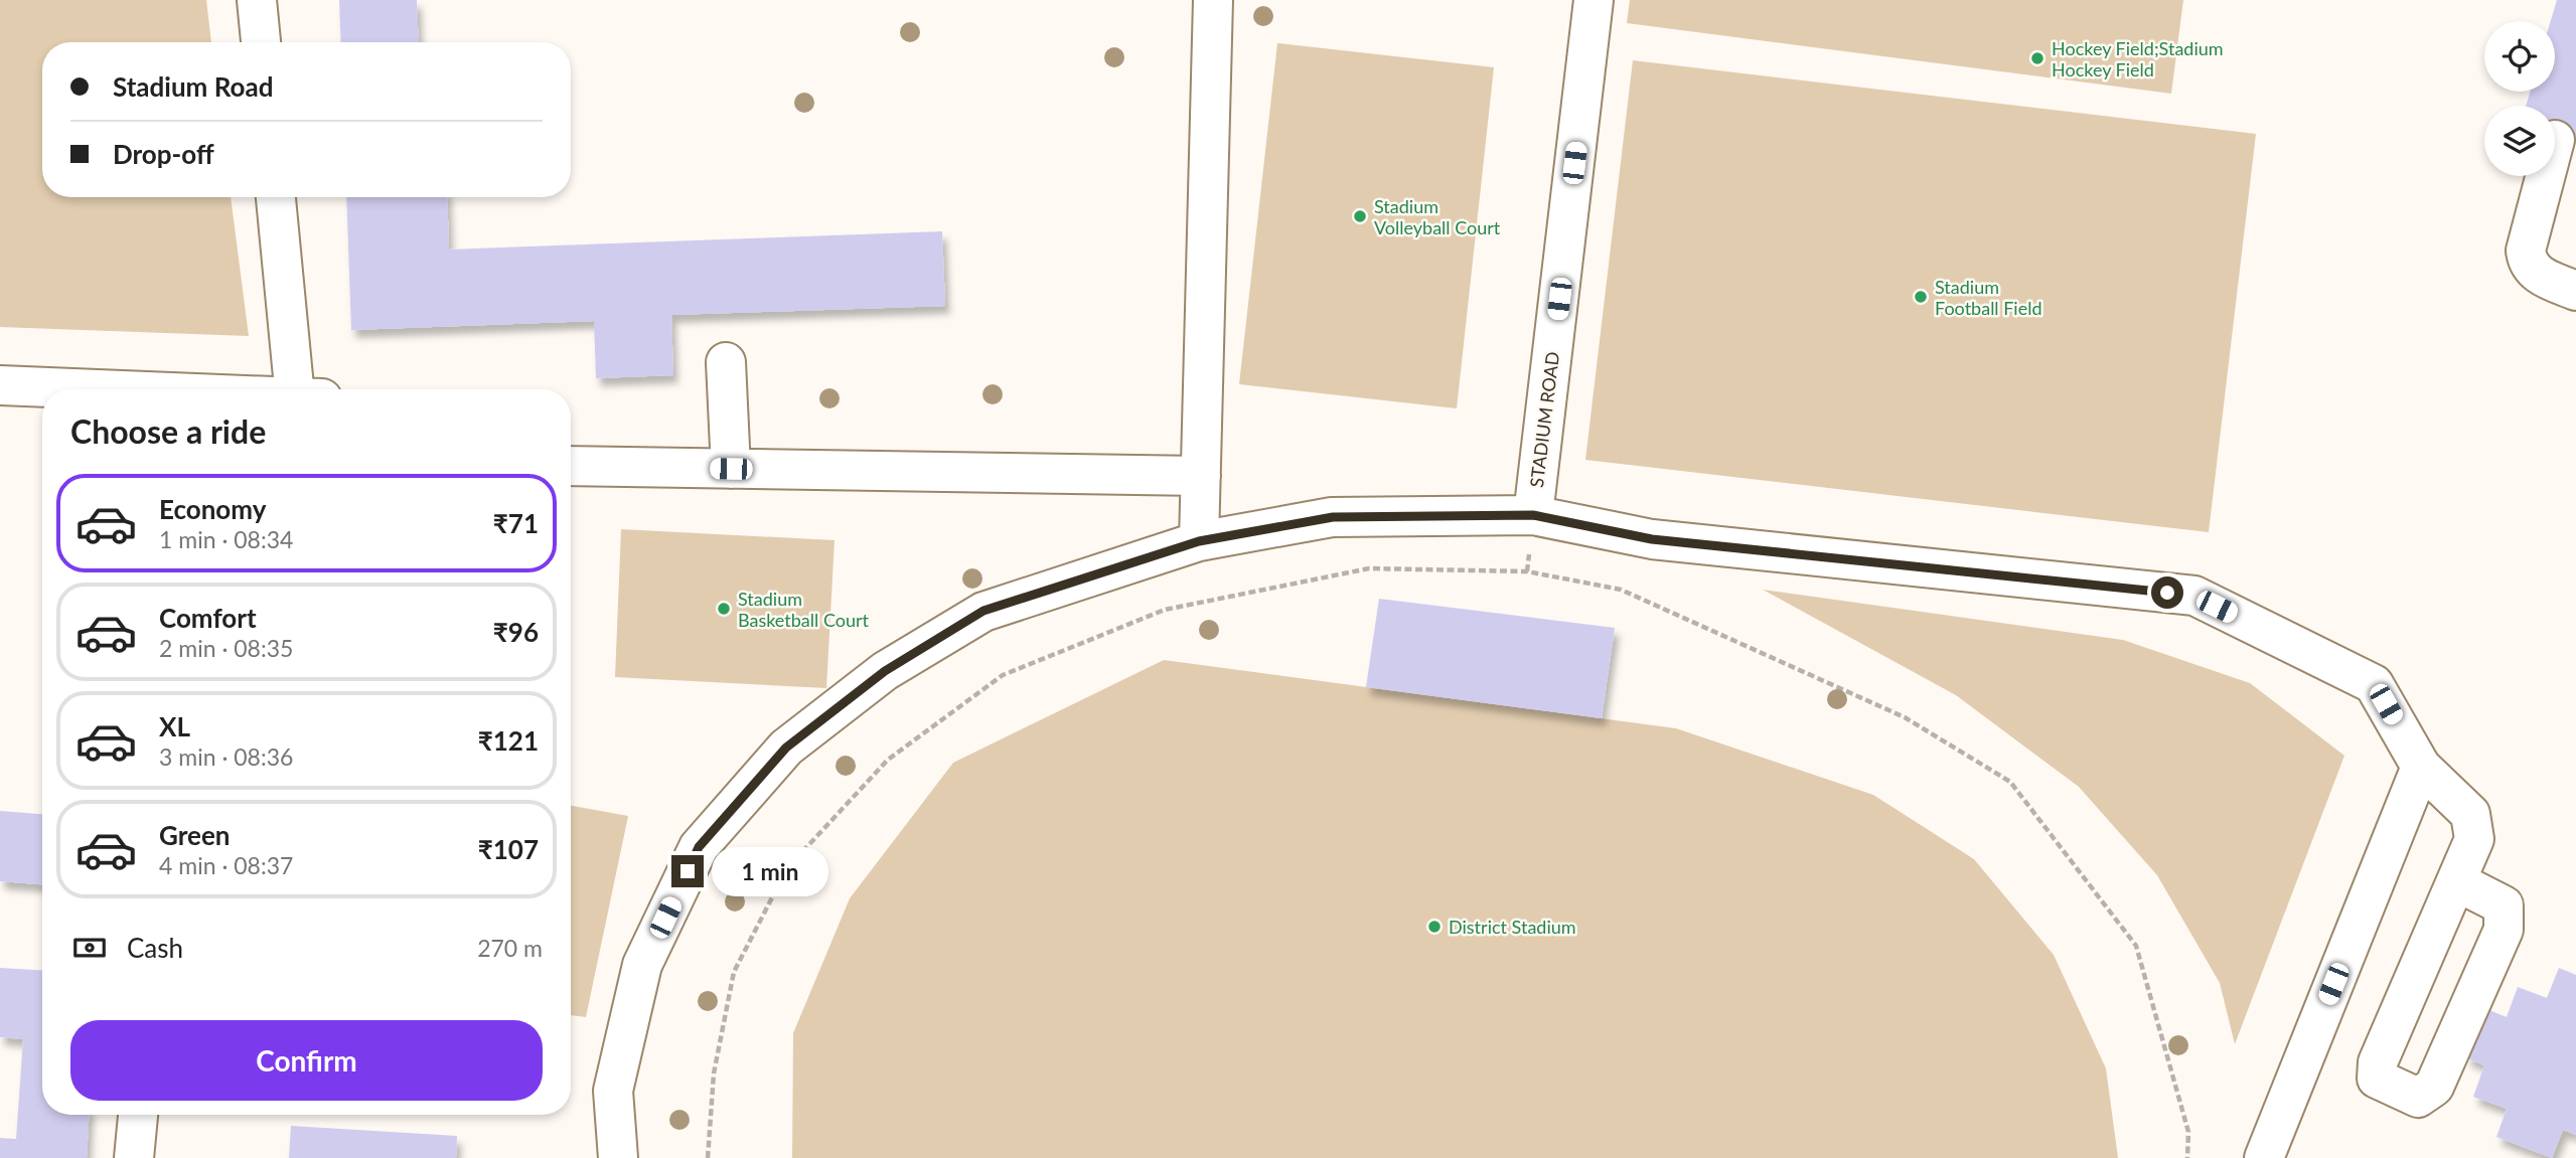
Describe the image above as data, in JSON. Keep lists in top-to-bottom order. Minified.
{"streets":{"lane":["STADIUM ROAD"]},"places":["Hockey Field;Stadium Hockey Field","Stadium Volleyball Court","Stadium Football Field","Stadium Basketball Court","District Stadium"],"page":{"banner":["Stadium Road","Drop-off"],"heading":"Choose a ride","list":[{"name":"Economy","note":"1 min · 08:34","value":"₹71"},{"name":"Comfort","note":"2 min · 08:35","value":"₹96"},{"name":"XL","note":"3 min · 08:36","value":"₹121"},{"name":"Green","note":"4 min · 08:37","value":"₹107"}],"bubble":"1 min","pay":["Cash","270 m"],"buttons":"Confirm"}}
